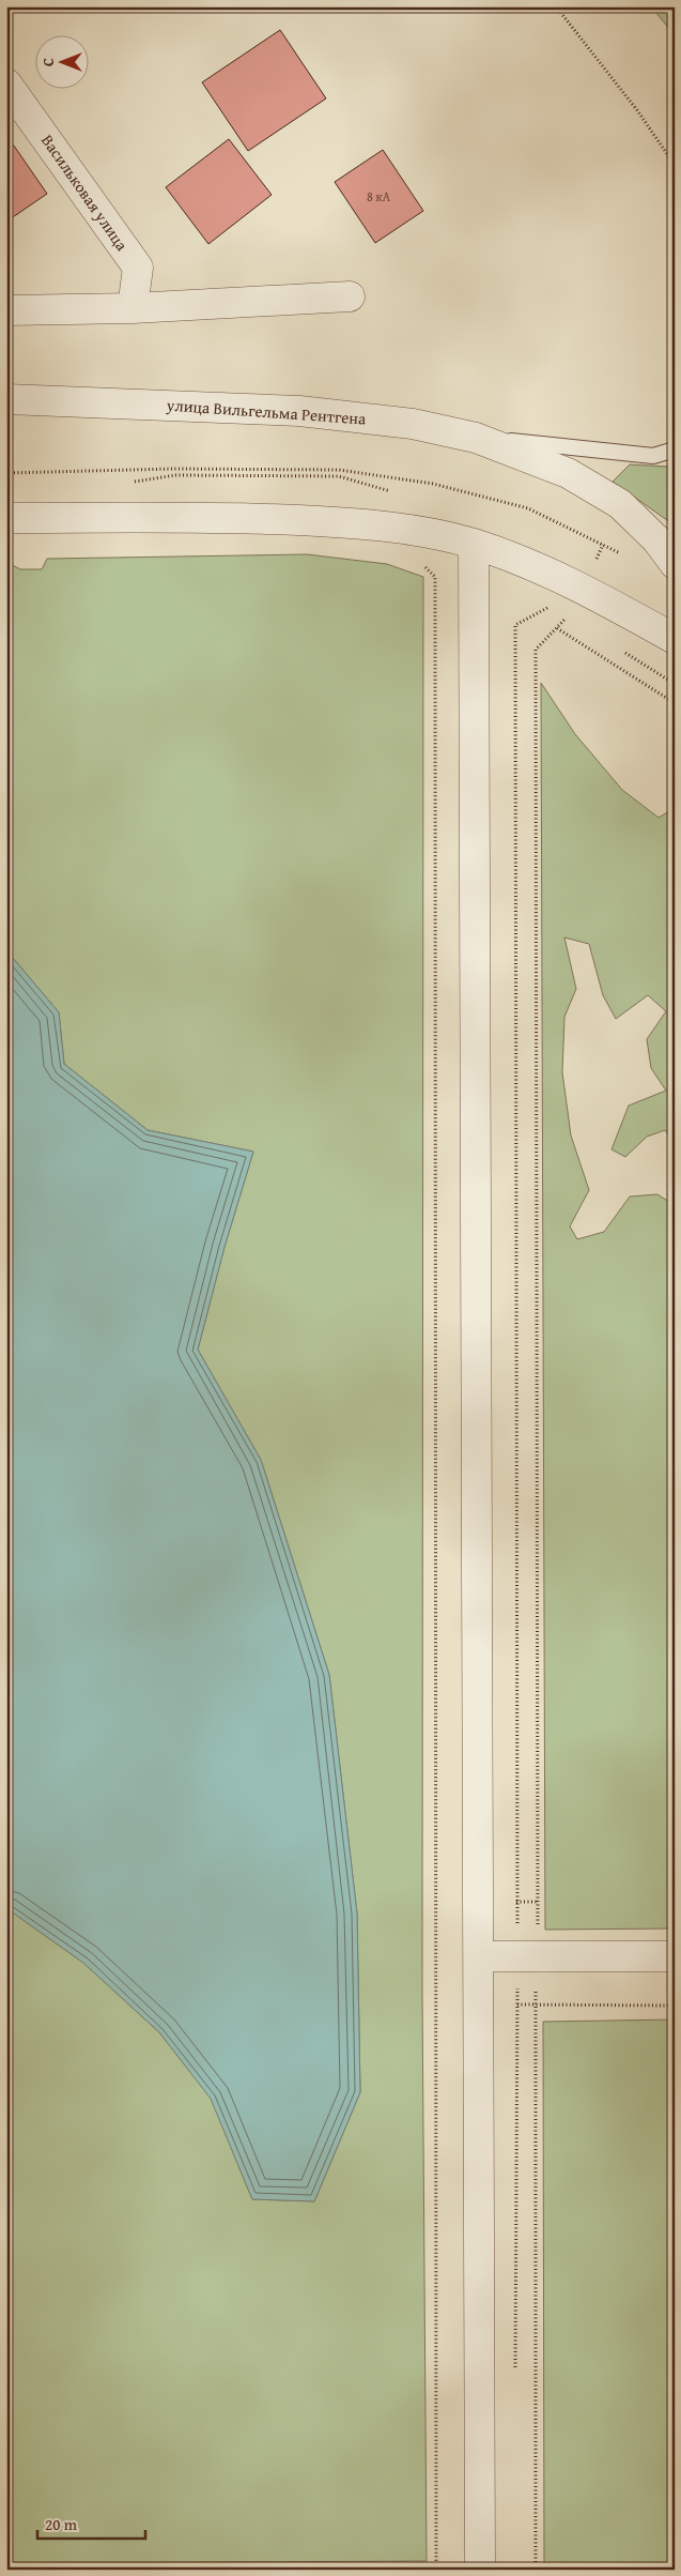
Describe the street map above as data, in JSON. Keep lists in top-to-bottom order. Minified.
{"streets":{"street":["Васильковая улица","улица Вильгельма Рентгена"]},"house_numbers":["8 кА"],"scale_bar":"20 m","north":"left"}
